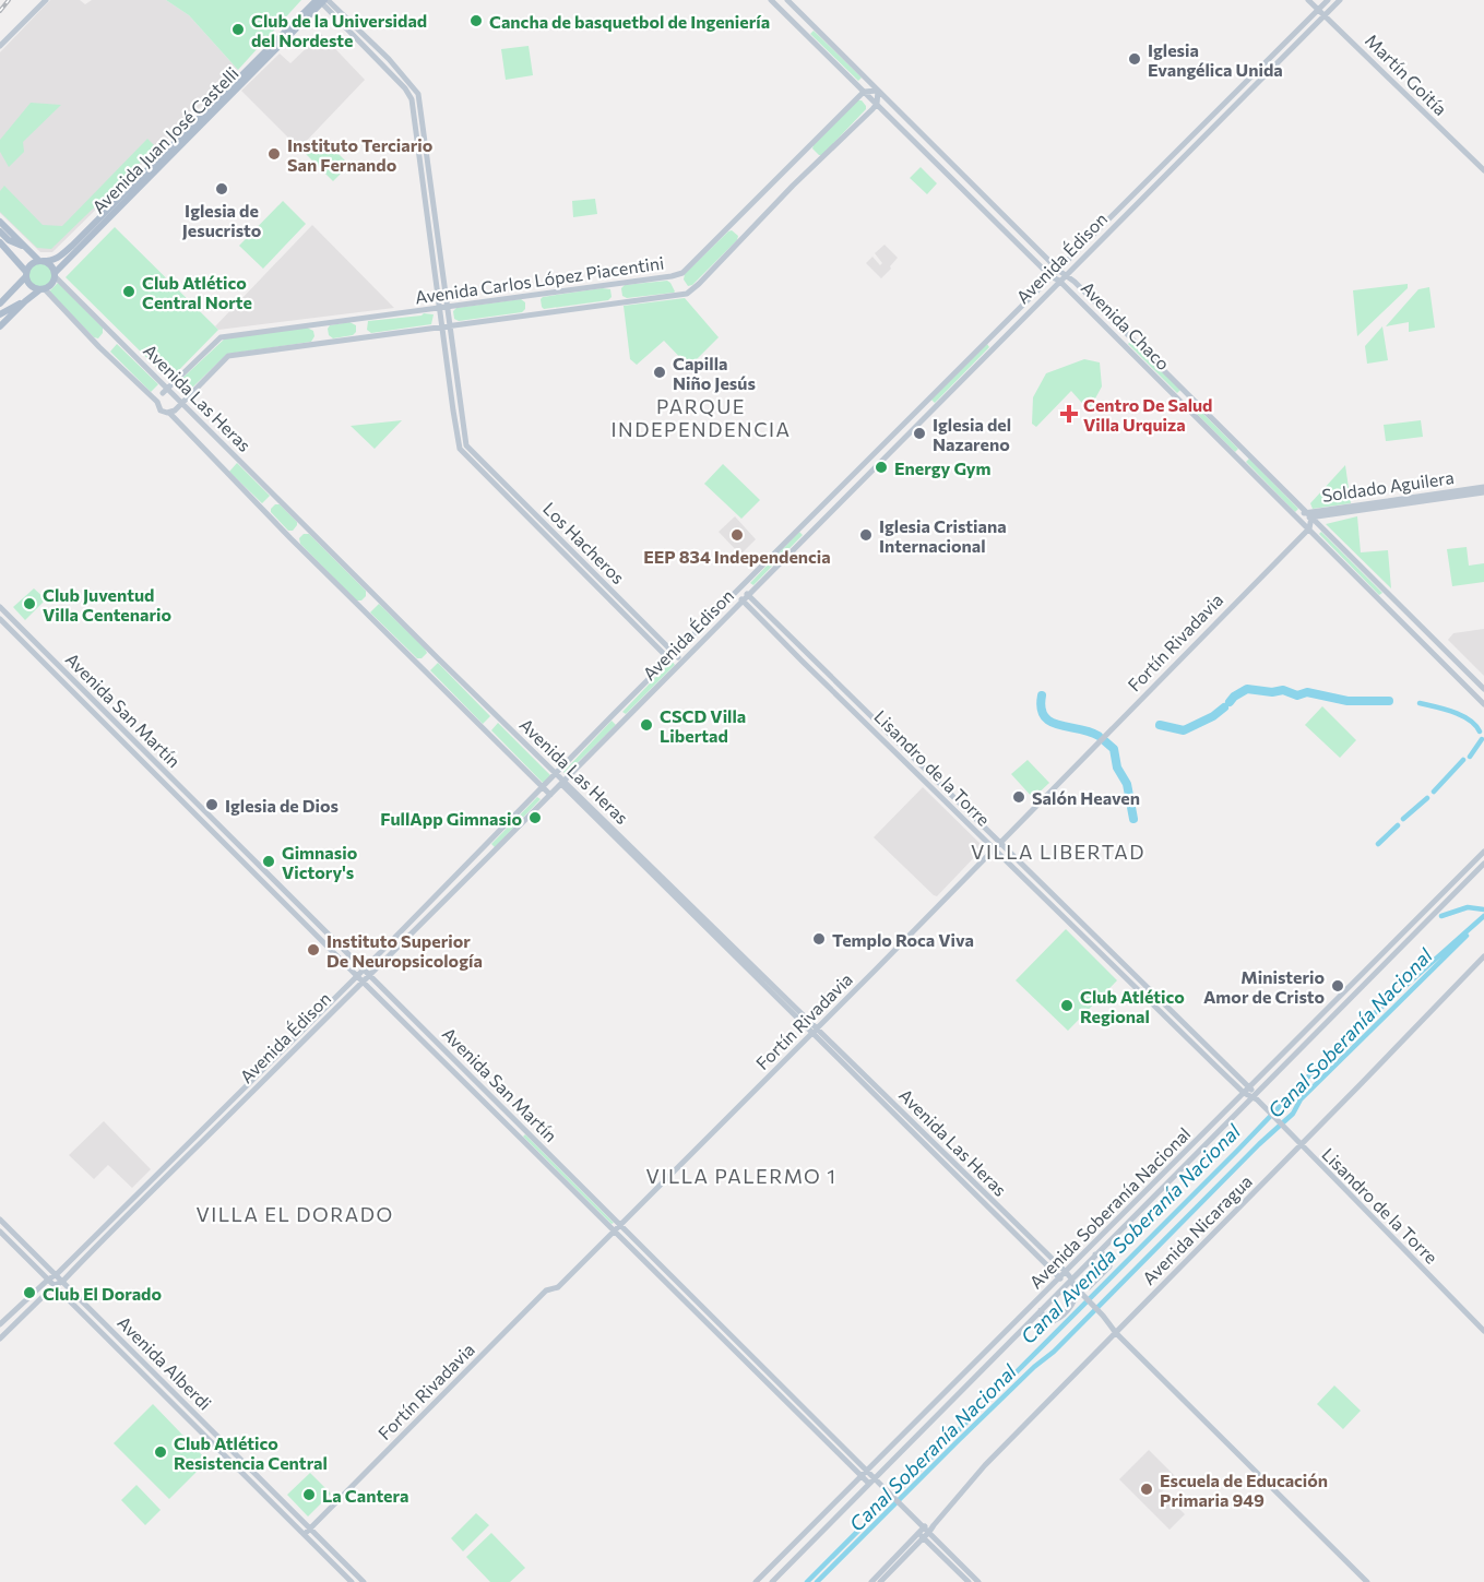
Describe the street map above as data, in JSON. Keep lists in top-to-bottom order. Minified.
{"streets":{"main road":["Martín Goitía","Avenida Juan José Castelli","Avenida Édison","Avenida Carlos López Piacentini","Avenida Chaco","Avenida Las Heras","Soldado Aguilera","Los Hacheros","Fortín Rivadavia","Avenida San Martín","Lisandro de la Torre","Avenida Soberanía Nacional","Avenida Nicaragua","Avenida Alberdi"]},"crossings":[["Martín Goitía","Avenida Édison"],["Avenida Juan José Castelli","Avenida Las Heras"],["Avenida Édison","Avenida Chaco"],["Avenida Édison","Avenida Las Heras"],["Avenida Édison","Los Hacheros"],["Avenida Édison","Avenida San Martín"],["Avenida Édison","Lisandro de la Torre"],["Avenida Édison","Avenida Alberdi"],["Avenida Carlos López Piacentini","Avenida Las Heras"],["Avenida Carlos López Piacentini","Los Hacheros"],["Avenida Chaco","Soldado Aguilera"],["Avenida Chaco","Fortín Rivadavia"],["Avenida Las Heras","Fortín Rivadavia"],["Avenida Las Heras","Avenida Soberanía Nacional"],["Avenida Las Heras","Avenida Nicaragua"],["Fortín Rivadavia","Avenida San Martín"],["Fortín Rivadavia","Lisandro de la Torre"],["Fortín Rivadavia","Avenida Alberdi"],["Avenida San Martín","Avenida Soberanía Nacional"],["Avenida San Martín","Avenida Nicaragua"],["Lisandro de la Torre","Avenida Soberanía Nacional"],["Lisandro de la Torre","Avenida Nicaragua"]],"districts":["PARQUE INDEPENDENCIA","VILLA LIBERTAD","VILLA PALERMO 1","VILLA EL DORADO"],"water":["Canal Soberanía Nacional","Canal Avenida Soberanía Nacional"],"places":{"other":["Cancha de basquetbol de Ingeniería","Club de la Universidad del Nordeste","Iglesia Evangélica Unida","Instituto Terciario San Fernando","Iglesia de Jesucristo","Club Atlético Central Norte","Capilla Niño Jesús","Iglesia del Nazareno","Energy Gym","EEP 834 Independencia","Iglesia Cristiana Internacional","Club Juventud Villa Centenario","CSCD Villa Libertad","Salón Heaven","Iglesia de Dios","FullApp Gimnasio","Gimnasio Victory's","Templo Roca Viva","Instituto Superior De Neuropsicología","Ministerio Amor de Cristo","Club Atlético Regional","Club El Dorado","Club Atlético Resistencia Central","Escuela de Educación Primaria 949","La Cantera"],"health":["Centro De Salud Villa Urquiza"]}}
